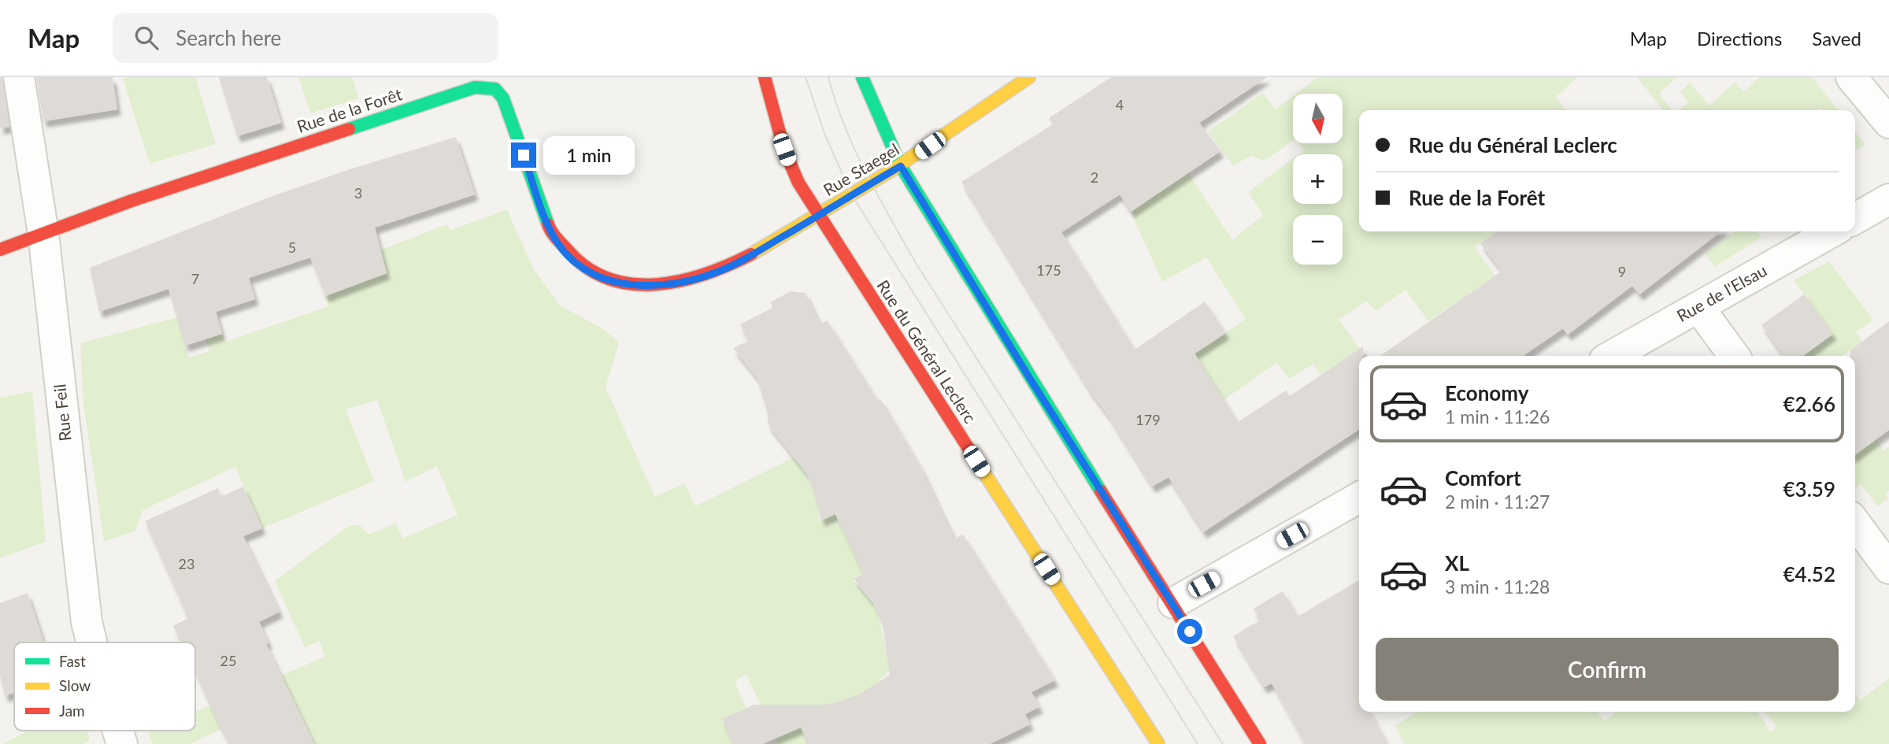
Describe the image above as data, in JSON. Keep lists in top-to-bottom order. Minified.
{"streets":{"main road":["Rue de la Forêt","Rue Staegel","Rue du Général Leclerc"],"street":["Rue de l'Elsau","Rue Feil"]},"crossings":[["Rue de la Forêt","Rue Staegel"],["Rue de la Forêt","Rue du Général Leclerc"],["Rue de la Forêt","Rue Feil"],["Rue Staegel","Rue du Général Leclerc"]],"house_numbers":["4","2","3","5","175","9","7","179","23","25"],"legend":["Fast","Slow","Jam"],"north":"bottom","page":{"header":"Map","search":"Search here","nav":["Map","Directions","Saved"],"map_buttons":["+","−"],"banner":["Rue du Général Leclerc","Rue de la Forêt"],"bubble":"1 min","list":[{"name":"Economy","note":"1 min · 11:26","value":"€2.66"},{"name":"Comfort","note":"2 min · 11:27","value":"€3.59"},{"name":"XL","note":"3 min · 11:28","value":"€4.52"}],"buttons":"Confirm"}}
